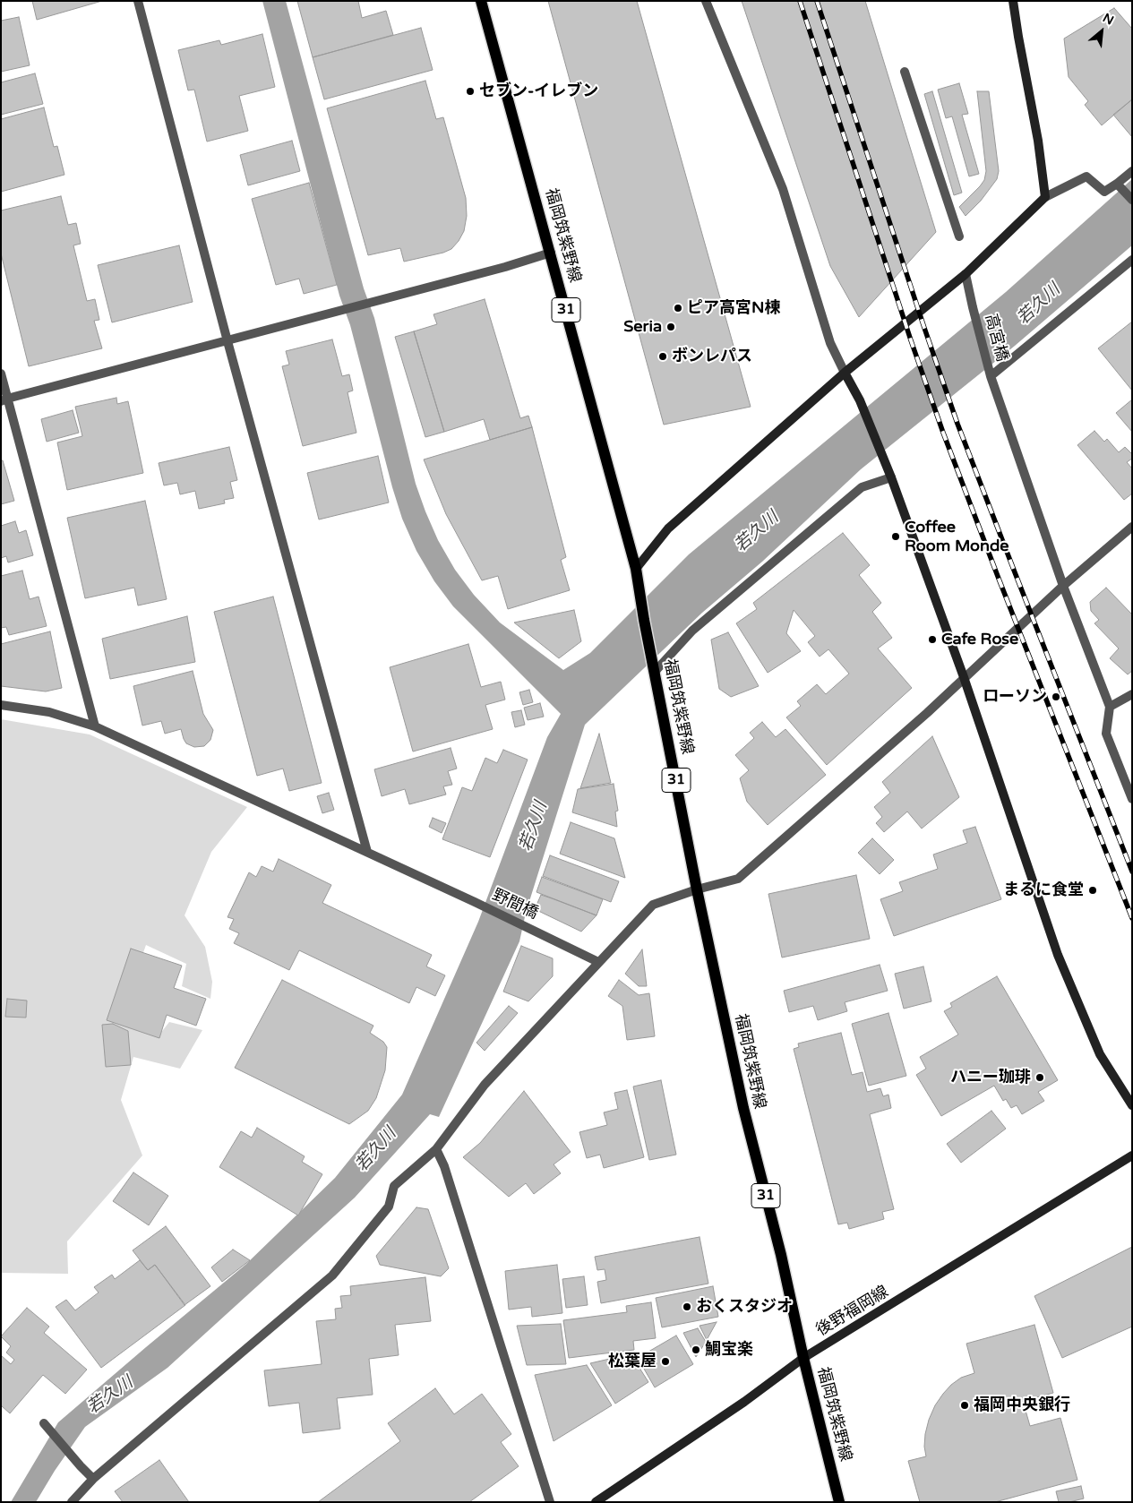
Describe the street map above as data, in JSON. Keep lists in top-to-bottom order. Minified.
{"streets":{"main road":["福岡筑紫野線","31"],"street":["高宮橋","野間橋","後野福岡線"]},"crossings":[["福岡筑紫野線","後野福岡線"]],"water":["若久川"],"places":["セブン-イレブン","ピア高宮N棟","Seria","ボンレパス","Coffee Room Monde","Cafe Rose","ローソン","まるに食堂","ハニー珈琲","おくスタジオ","鯛宝楽","松葉屋","福岡中央銀行"],"north":"top right"}
